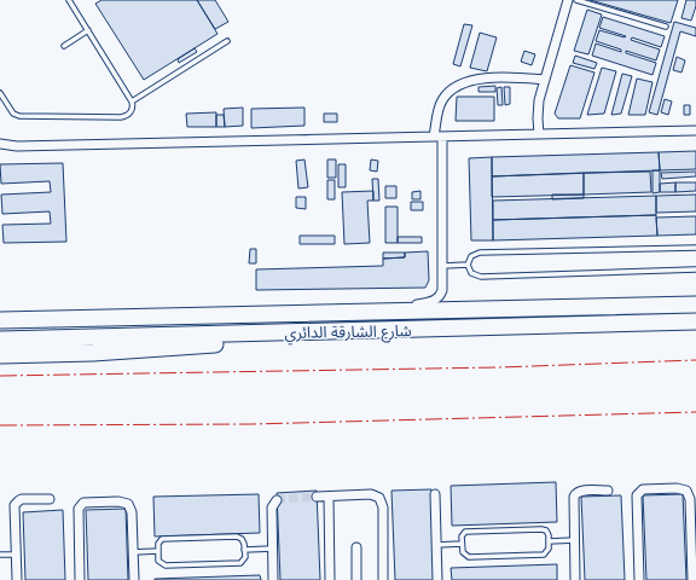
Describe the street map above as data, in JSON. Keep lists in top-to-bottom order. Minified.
{"streets":{"highway":["شارع الشارقة الدائري"]}}
